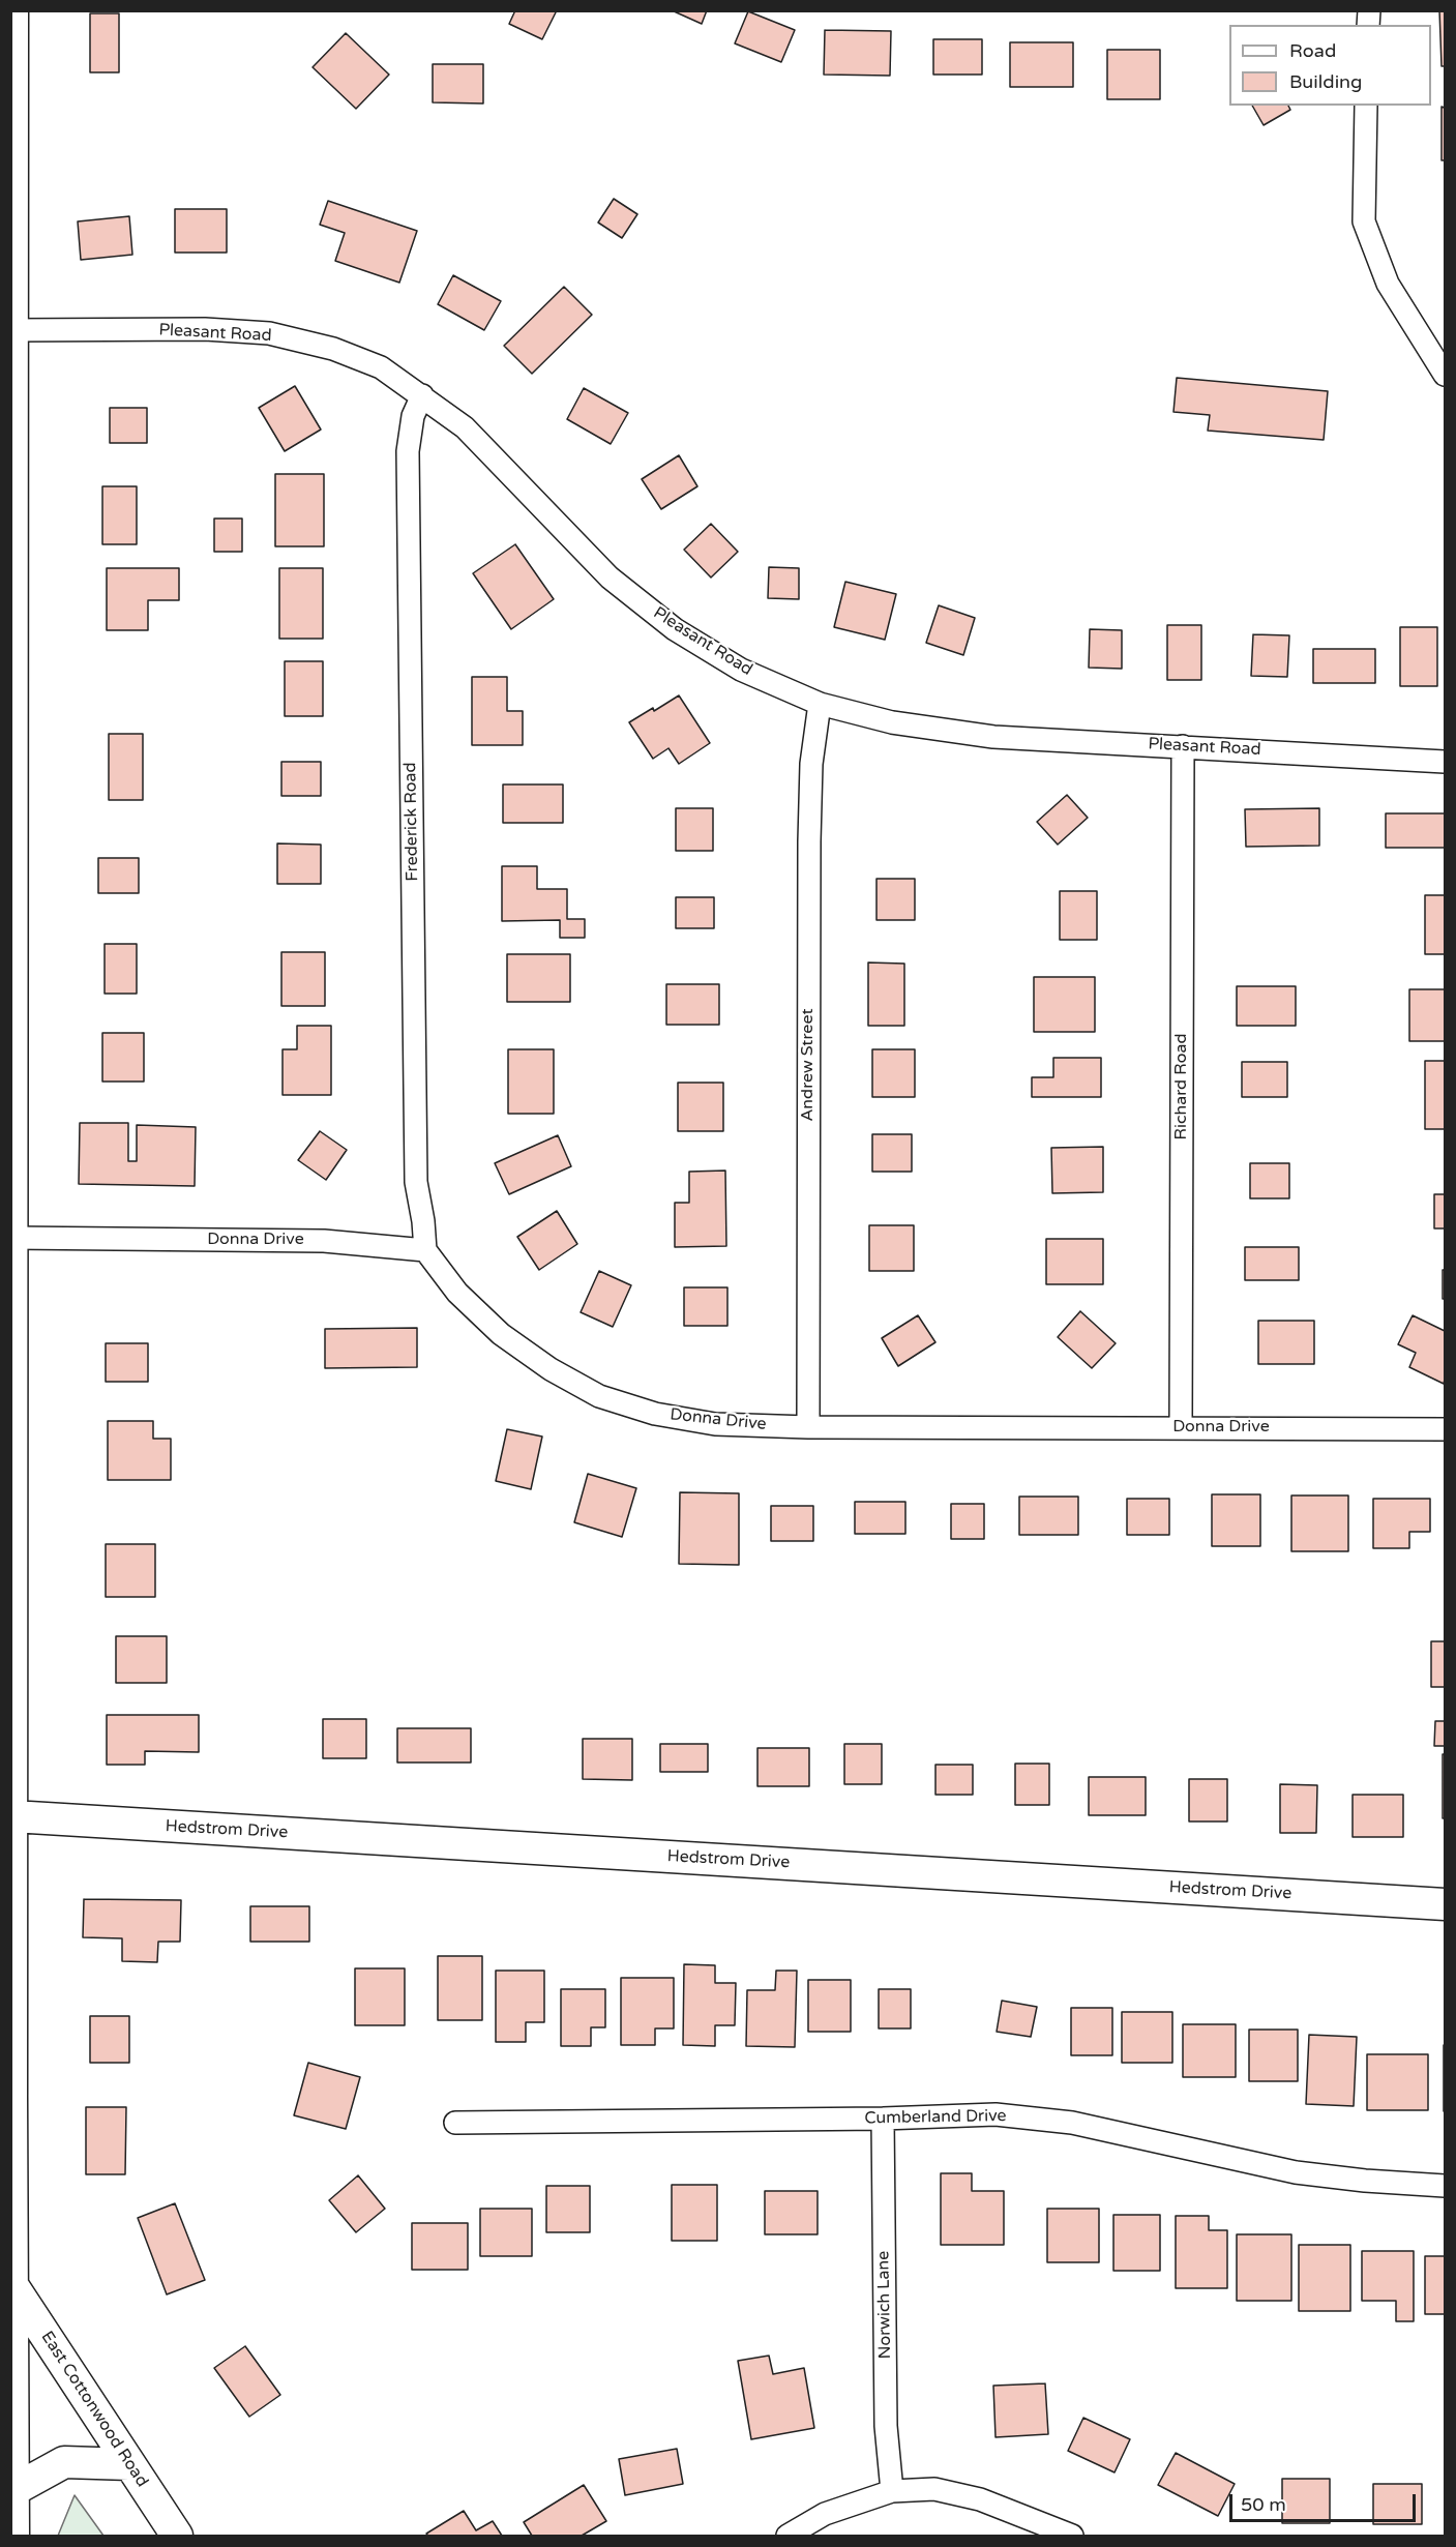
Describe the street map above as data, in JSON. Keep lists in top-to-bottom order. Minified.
{"streets":{"street":["Pleasant Road","Frederick Road","Andrew Street","Richard Road","Donna Drive","Hedstrom Drive","Cumberland Drive","Norwich Lane","East Cottonwood Road"]},"crossings":[["Pleasant Road","Frederick Road"],["Pleasant Road","Andrew Street"],["Pleasant Road","Richard Road"],["Frederick Road","Donna Drive"],["Andrew Street","Donna Drive"],["Richard Road","Donna Drive"],["Cumberland Drive","Norwich Lane"]],"legend":["Road","Building"],"scale_bar":"50 m"}
